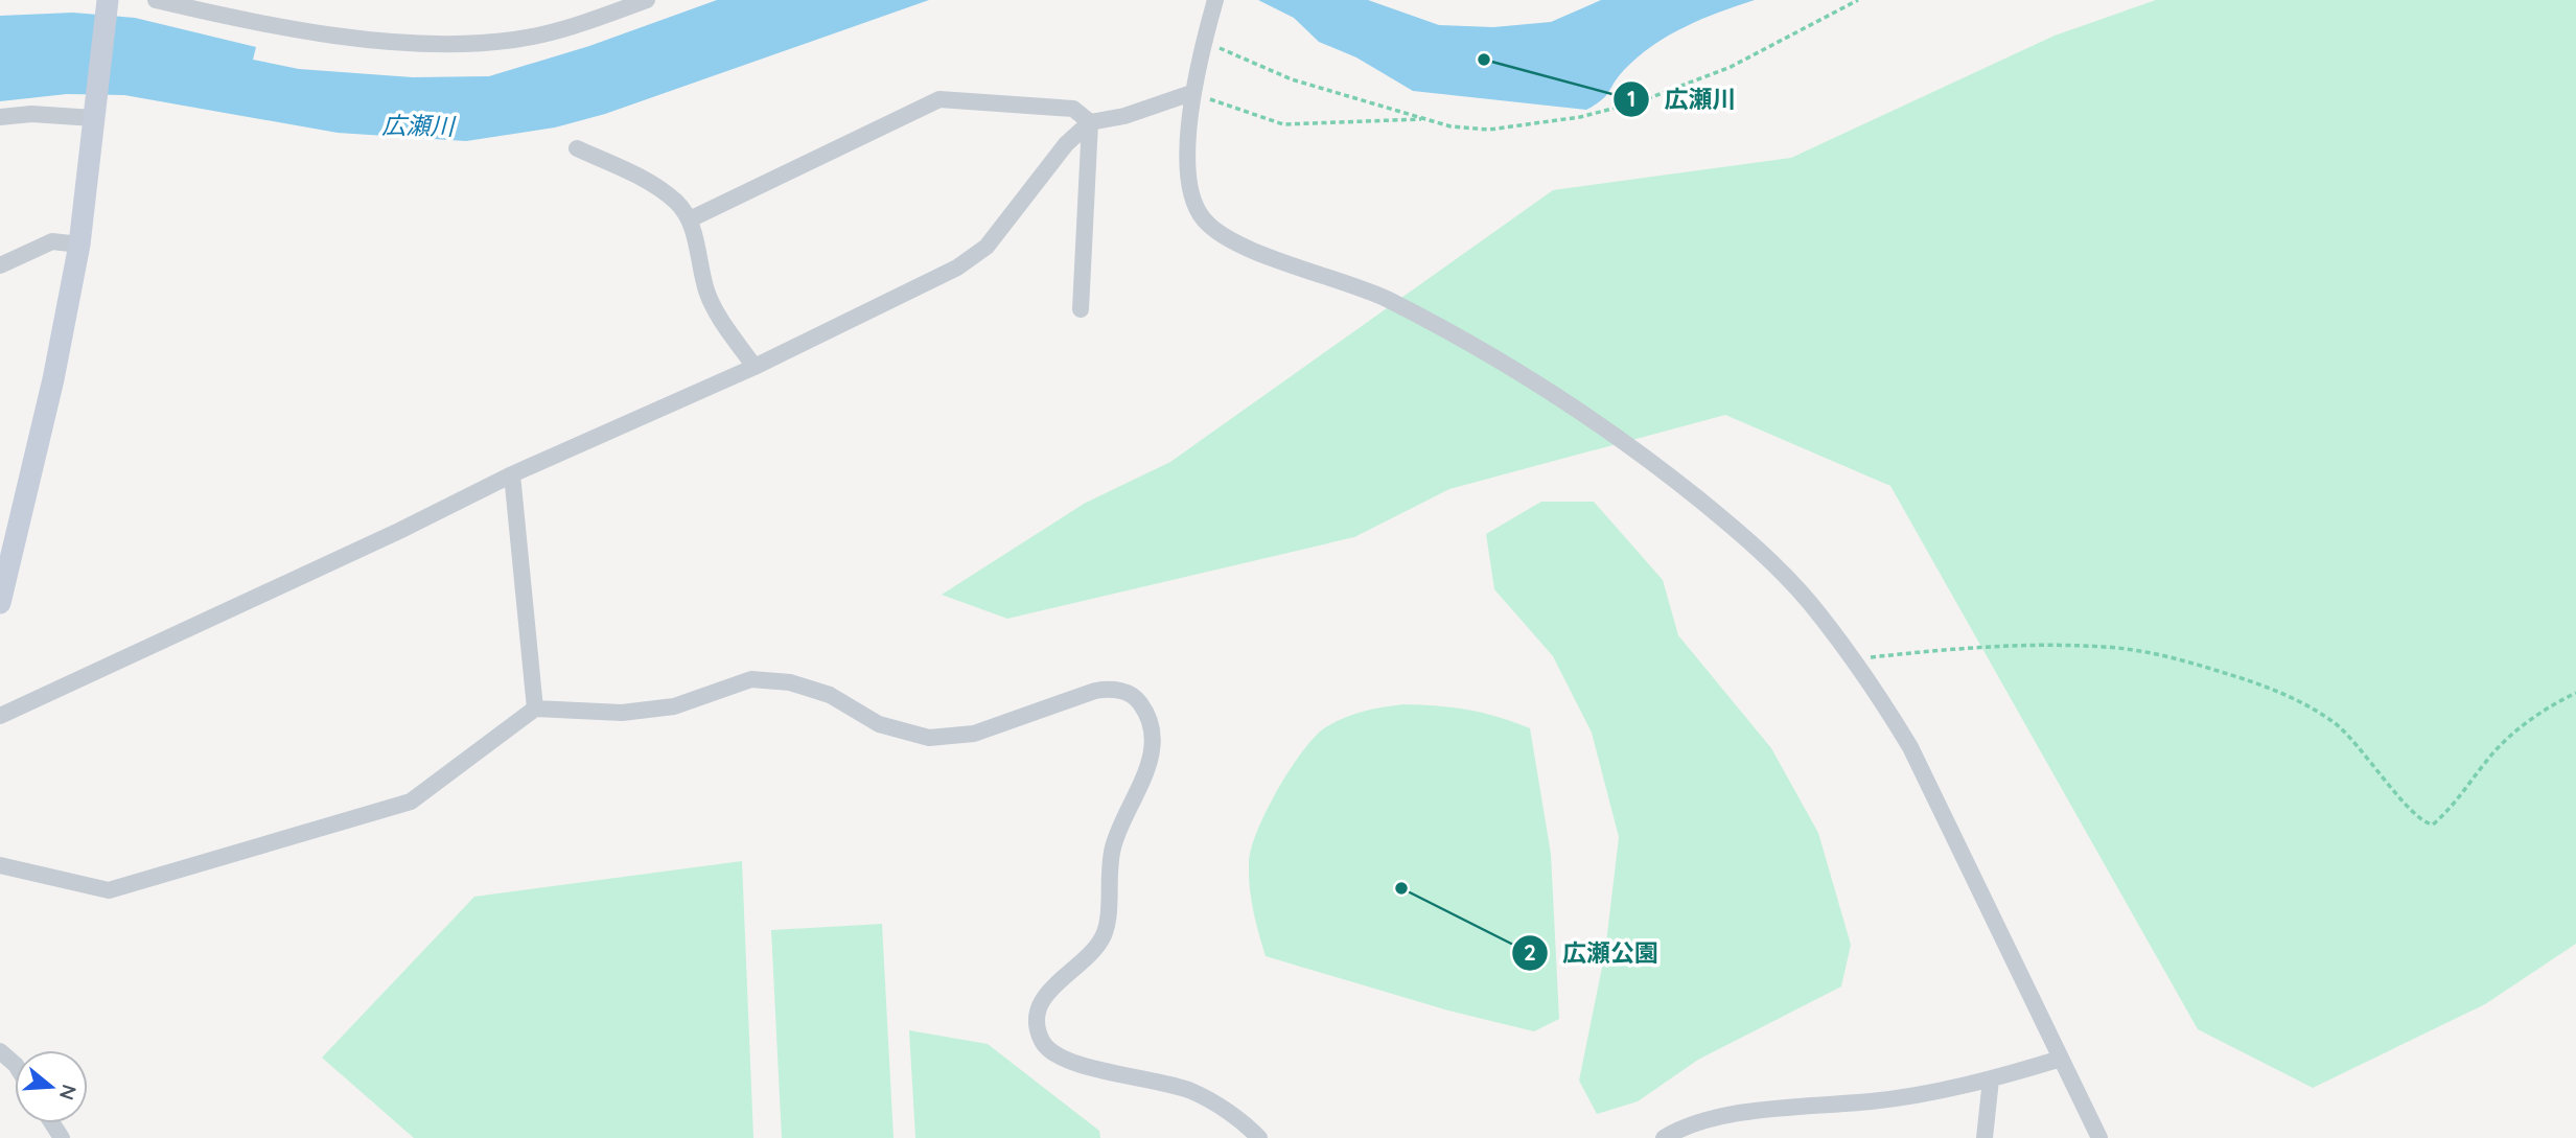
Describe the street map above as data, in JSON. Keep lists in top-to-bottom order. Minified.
{"water":["広瀬川"],"places":["広瀬川","広瀬公園"],"north":"right"}
